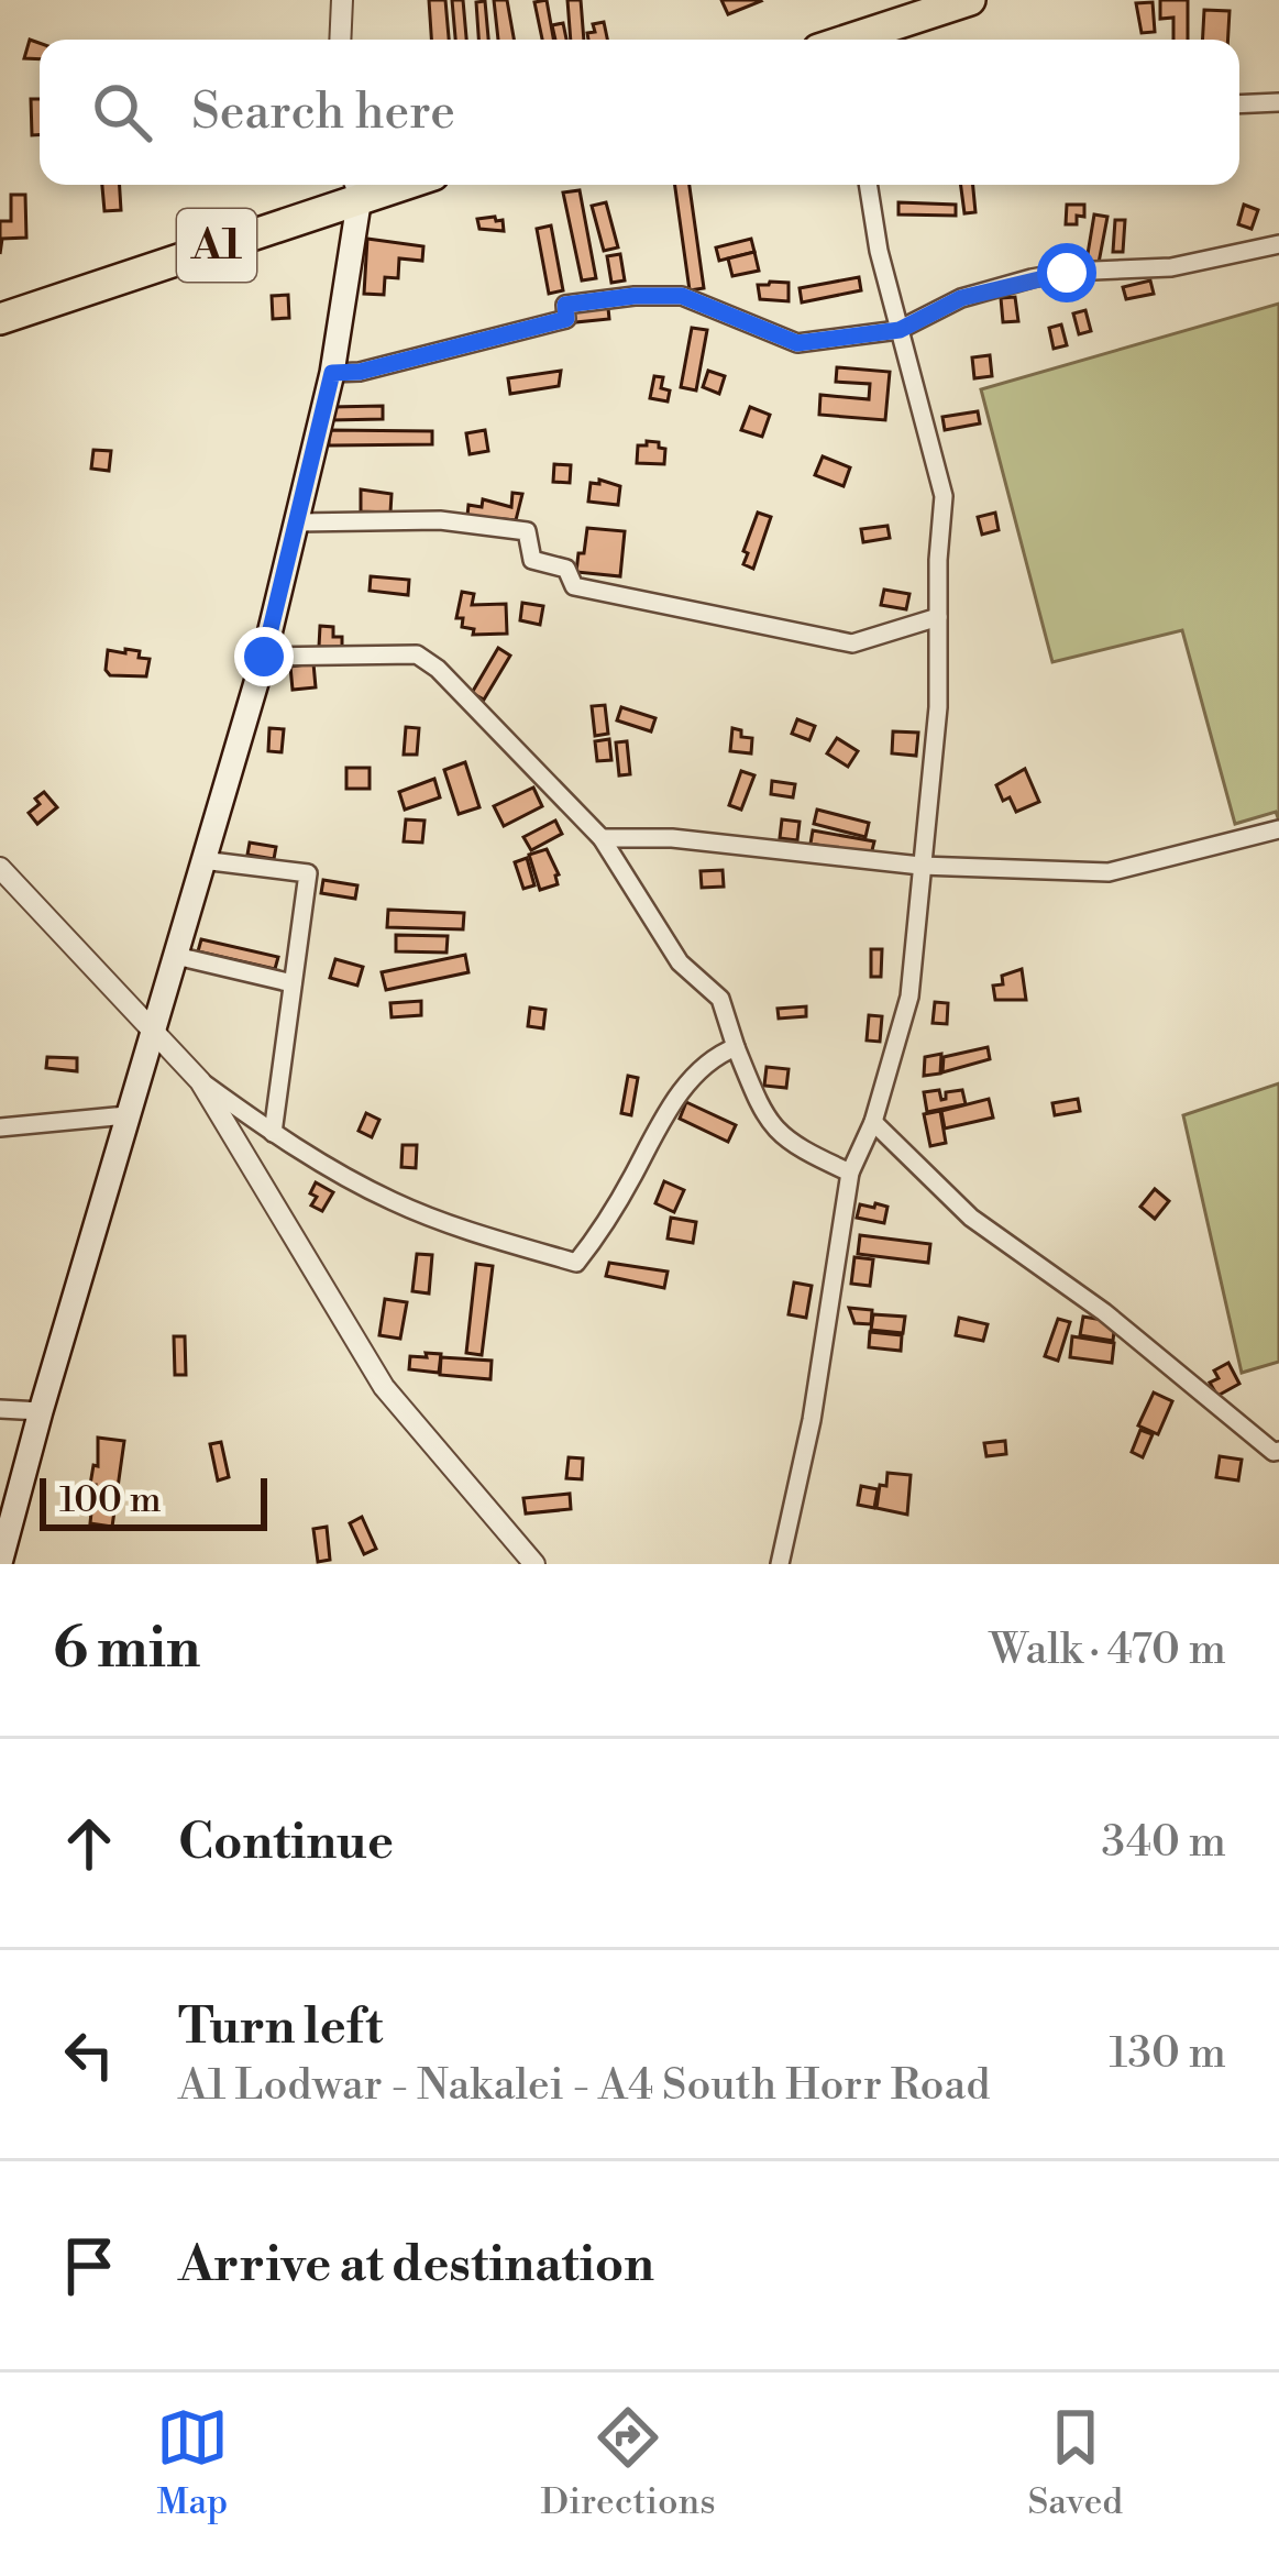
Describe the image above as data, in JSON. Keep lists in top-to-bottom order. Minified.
{"streets":{"highway":["A1"]},"scale_bar":"100 m","page":{"search":"Search here","scale":"100 m","heading":["6 min","Walk · 470 m"],"list":[["Continue","340 m"],["Turn left","A1 Lodwar - Nakalei - A4 South Horr Road","130 m"],"Arrive at destination"],"nav":["Map","Directions","Saved"]}}
